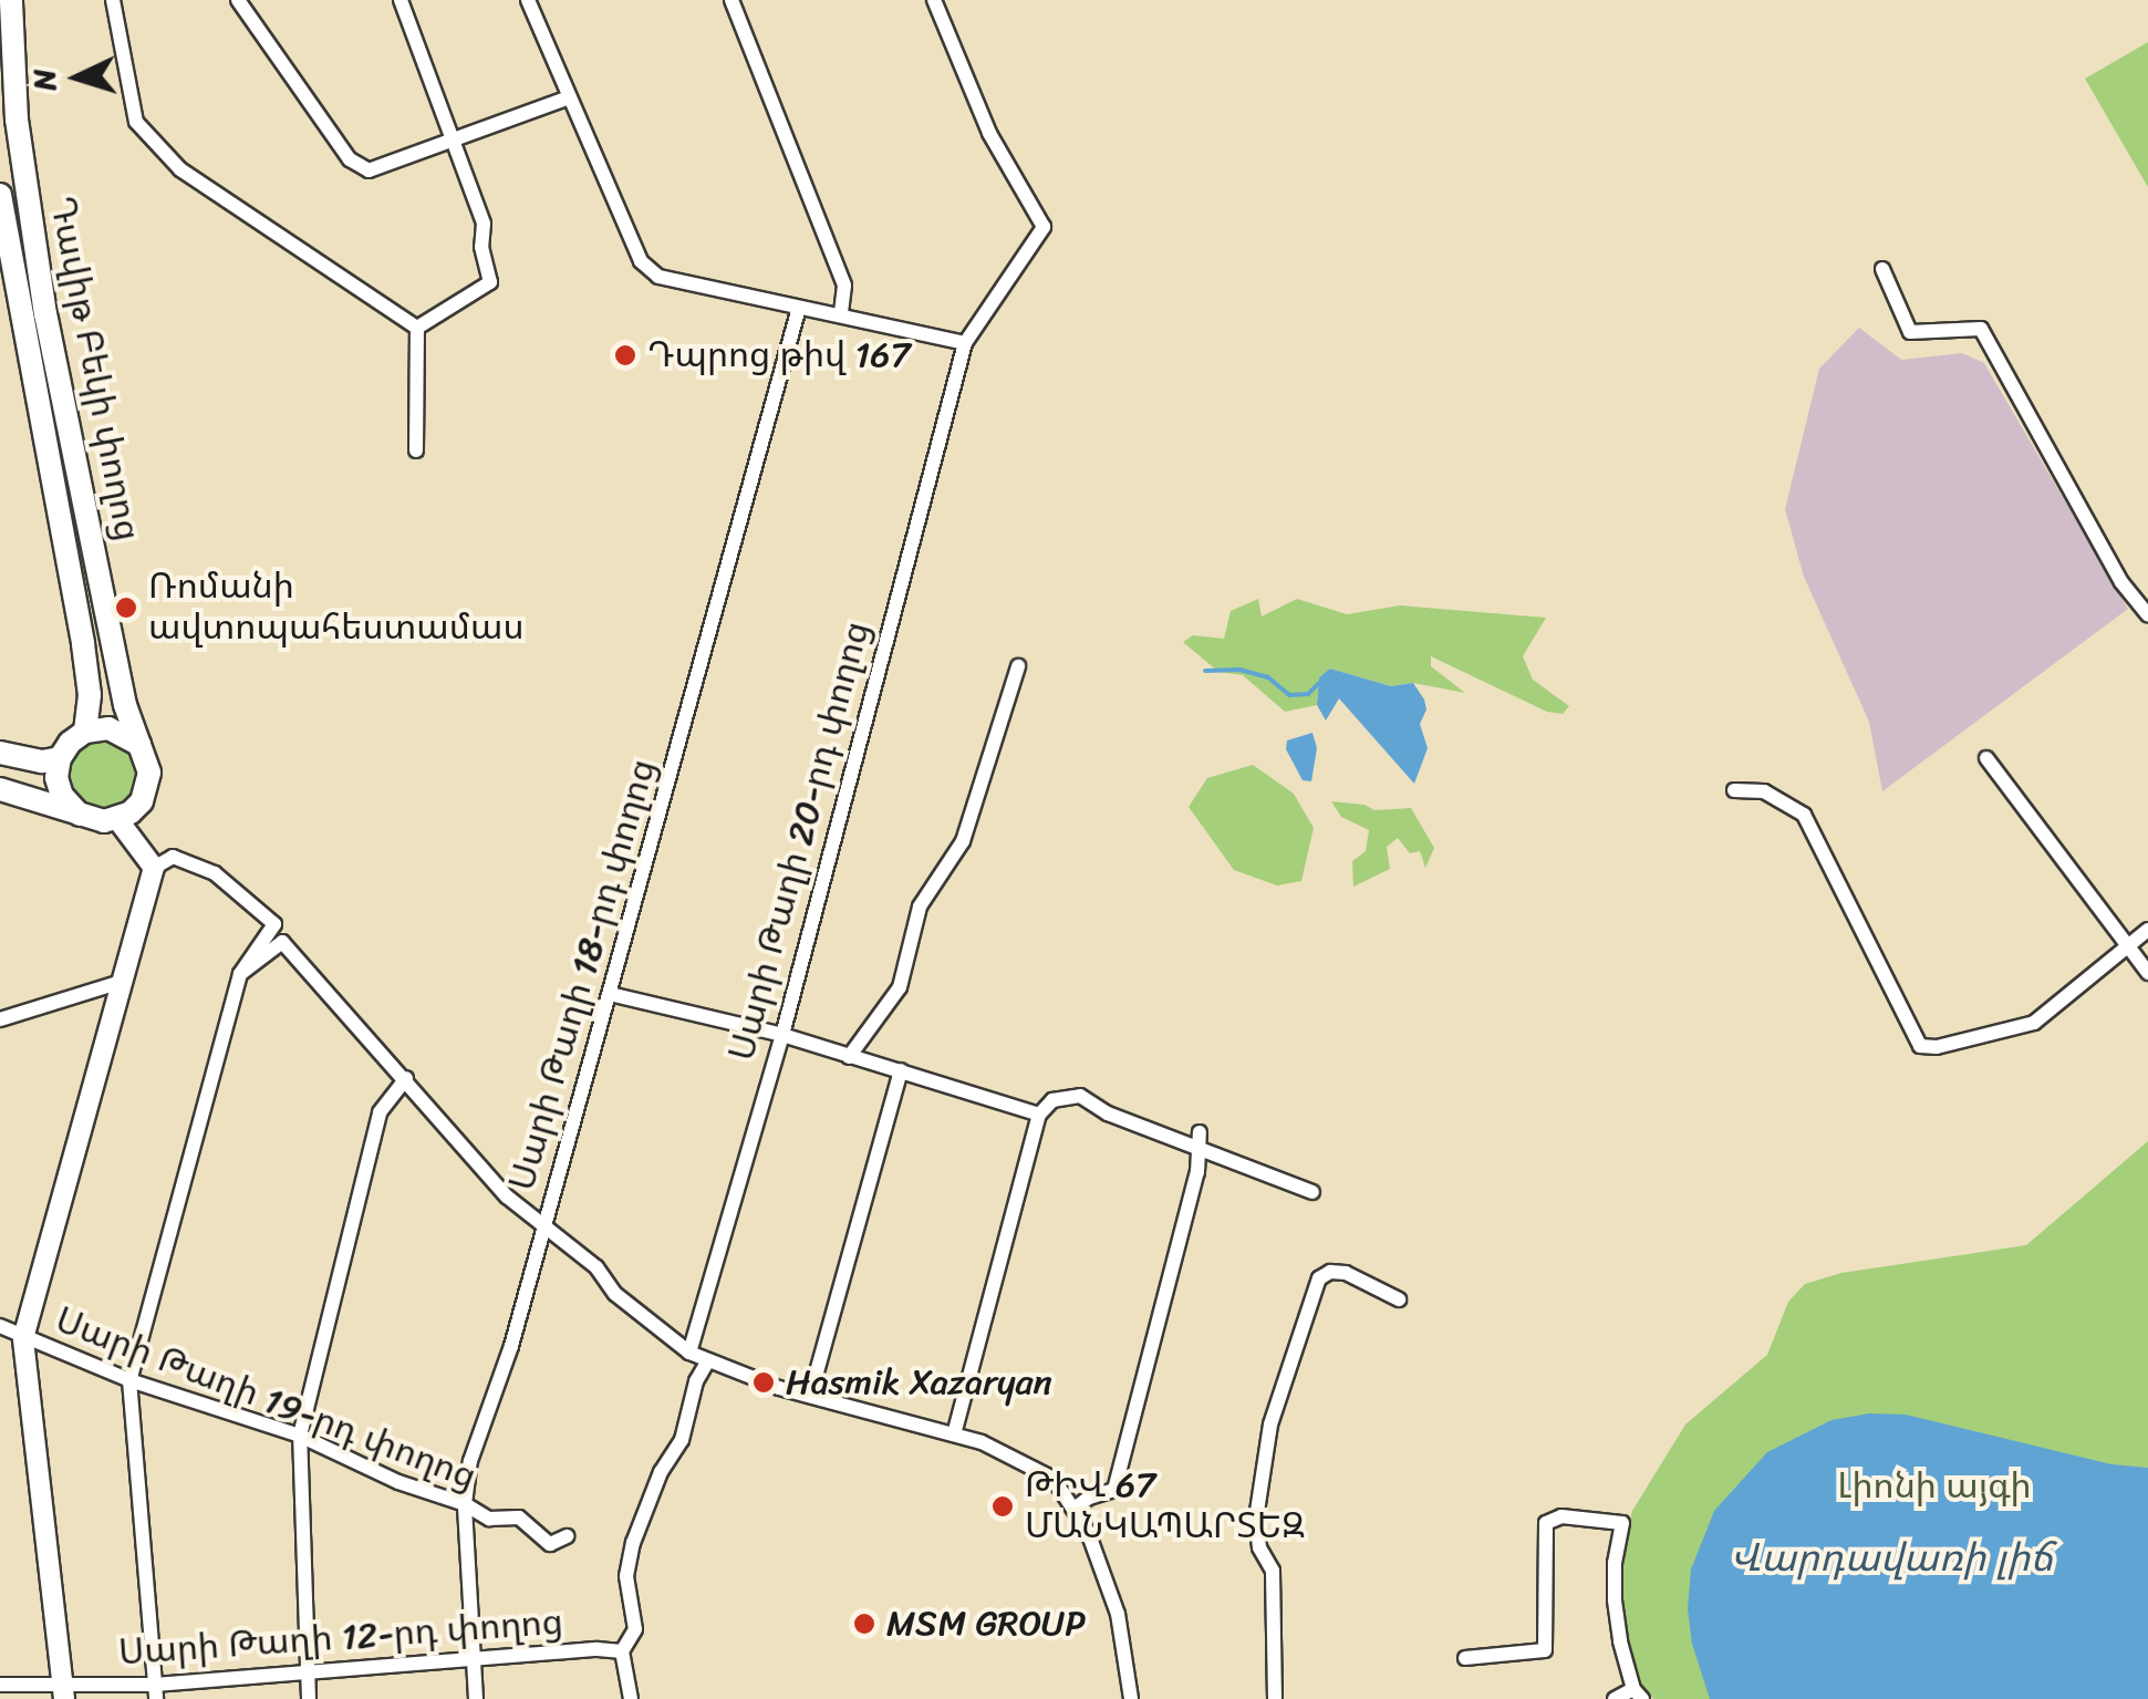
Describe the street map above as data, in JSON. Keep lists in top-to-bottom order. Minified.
{"streets":{"main road":["Դավիթ Բեկի փողոց"],"street":["Սարի Թաղի 20-րդ փողոց","Սարի Թաղի 18-րդ փողոց","Սարի Թաղի 19-րդ փողոց","Սարի Թաղի 12-րդ փողոց"]},"crossings":[["Սարի Թաղի 18-րդ փողոց","Սարի Թաղի 19-րդ փողոց"],["Սարի Թաղի 18-րդ փողոց","Սարի Թաղի 12-րդ փողոց"]],"water":["Վարդավառի լիճ"],"parks":["Լիոնի այգի"],"places":["Դպրոց թիվ 167","Ռոմանի ավտոպահեստամաս","Hasmik Xazaryan","ԹԻՎ 67 ՄԱՆԿԱՊԱՐՏԵԶ","MSM GROUP"],"north":"left"}
